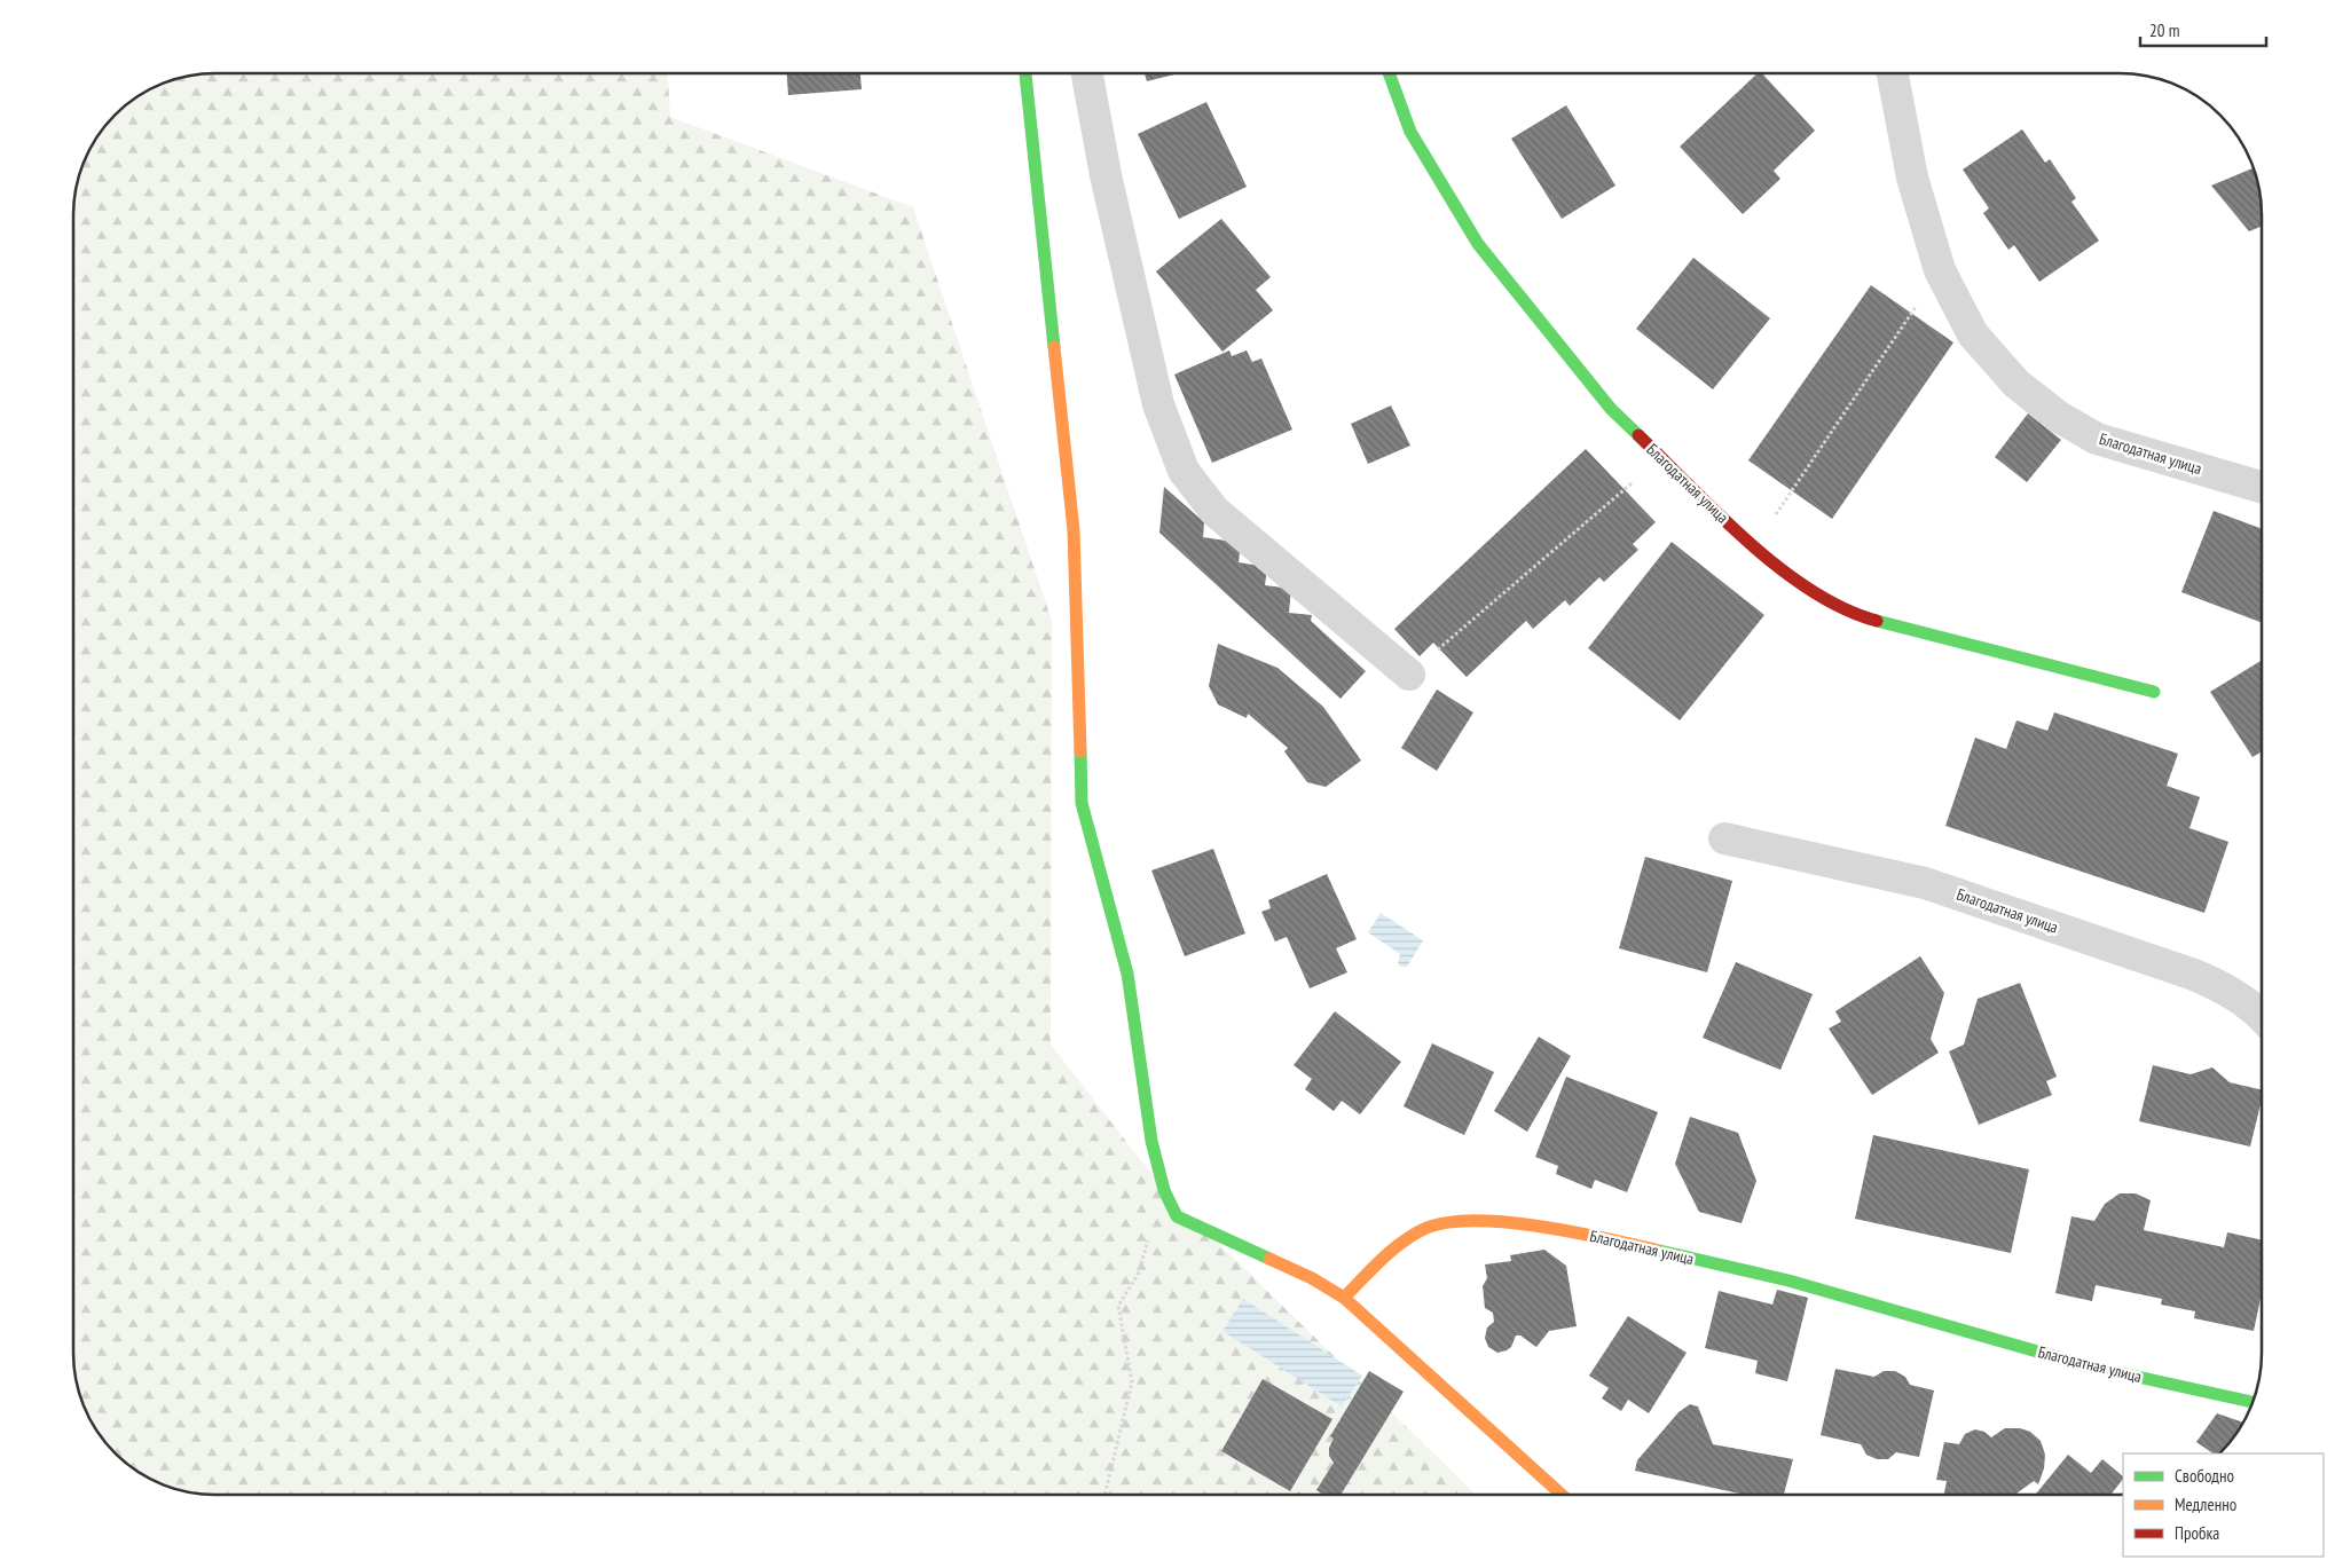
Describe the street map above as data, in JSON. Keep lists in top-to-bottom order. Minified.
{"streets":{"street":["Благодатная улица"]},"legend":["Свободно","Медленно","Пробка"],"scale_bar":"20 m"}
